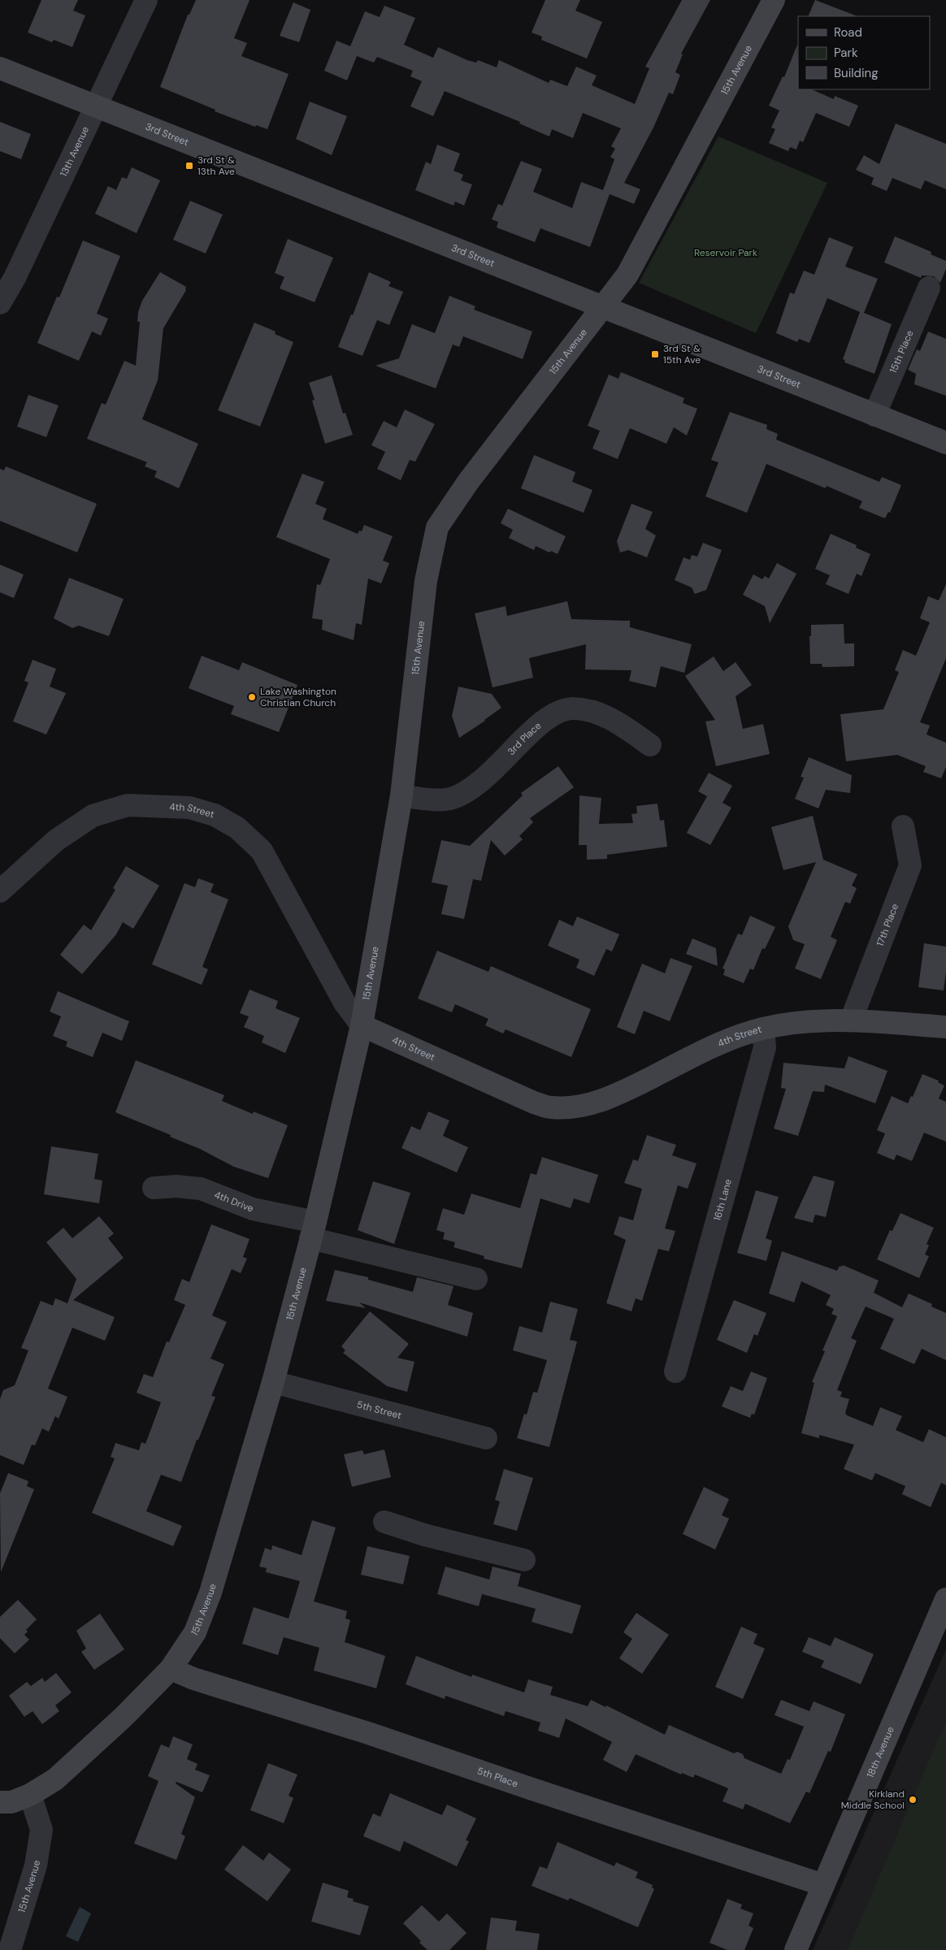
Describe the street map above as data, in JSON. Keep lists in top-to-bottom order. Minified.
{"streets":{"street":["15th Avenue","3rd Street","13th Avenue","15th Place","3rd Place","4th Street","17th Place","16th Lane","4th Drive","5th Street","18th Avenue","5th Place"]},"crossings":[["15th Avenue","3rd Street"],["15th Avenue","3rd Place"],["15th Avenue","4th Street"],["15th Avenue","4th Drive"],["15th Avenue","5th Street"],["15th Avenue","5th Place"],["3rd Street","13th Avenue"],["3rd Street","15th Place"],["4th Street","17th Place"],["4th Street","16th Lane"],["18th Avenue","5th Place"]],"parks":["Reservoir Park"],"places":{"transit":["3rd St & 13th Ave","3rd St & 15th Ave"],"other":["Lake Washington Christian Church","Kirkland Middle School"]},"legend":["Road","Park","Building"]}
